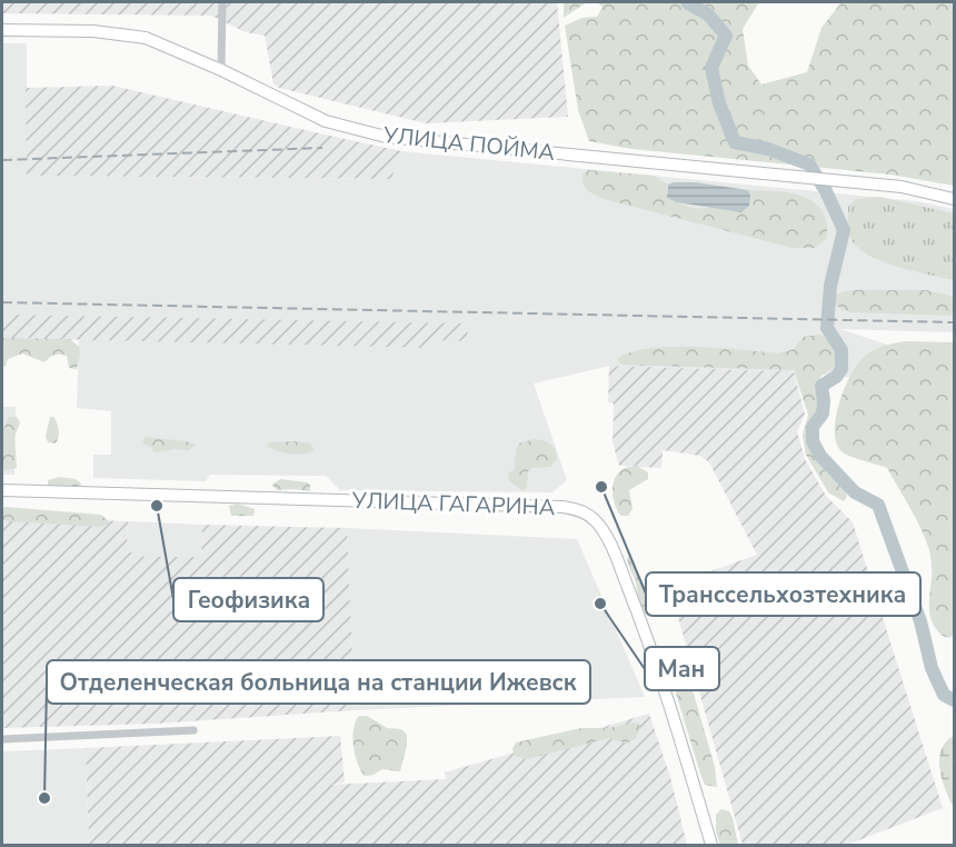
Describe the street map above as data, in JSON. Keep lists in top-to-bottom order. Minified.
{"streets":{"main road":["УЛИЦА ПОЙМА","УЛИЦА ГАГАРИНА"]},"places":["Транссельхозтехника","Геофизика","Ман","Отделенческая больница на станции Ижевск"]}
